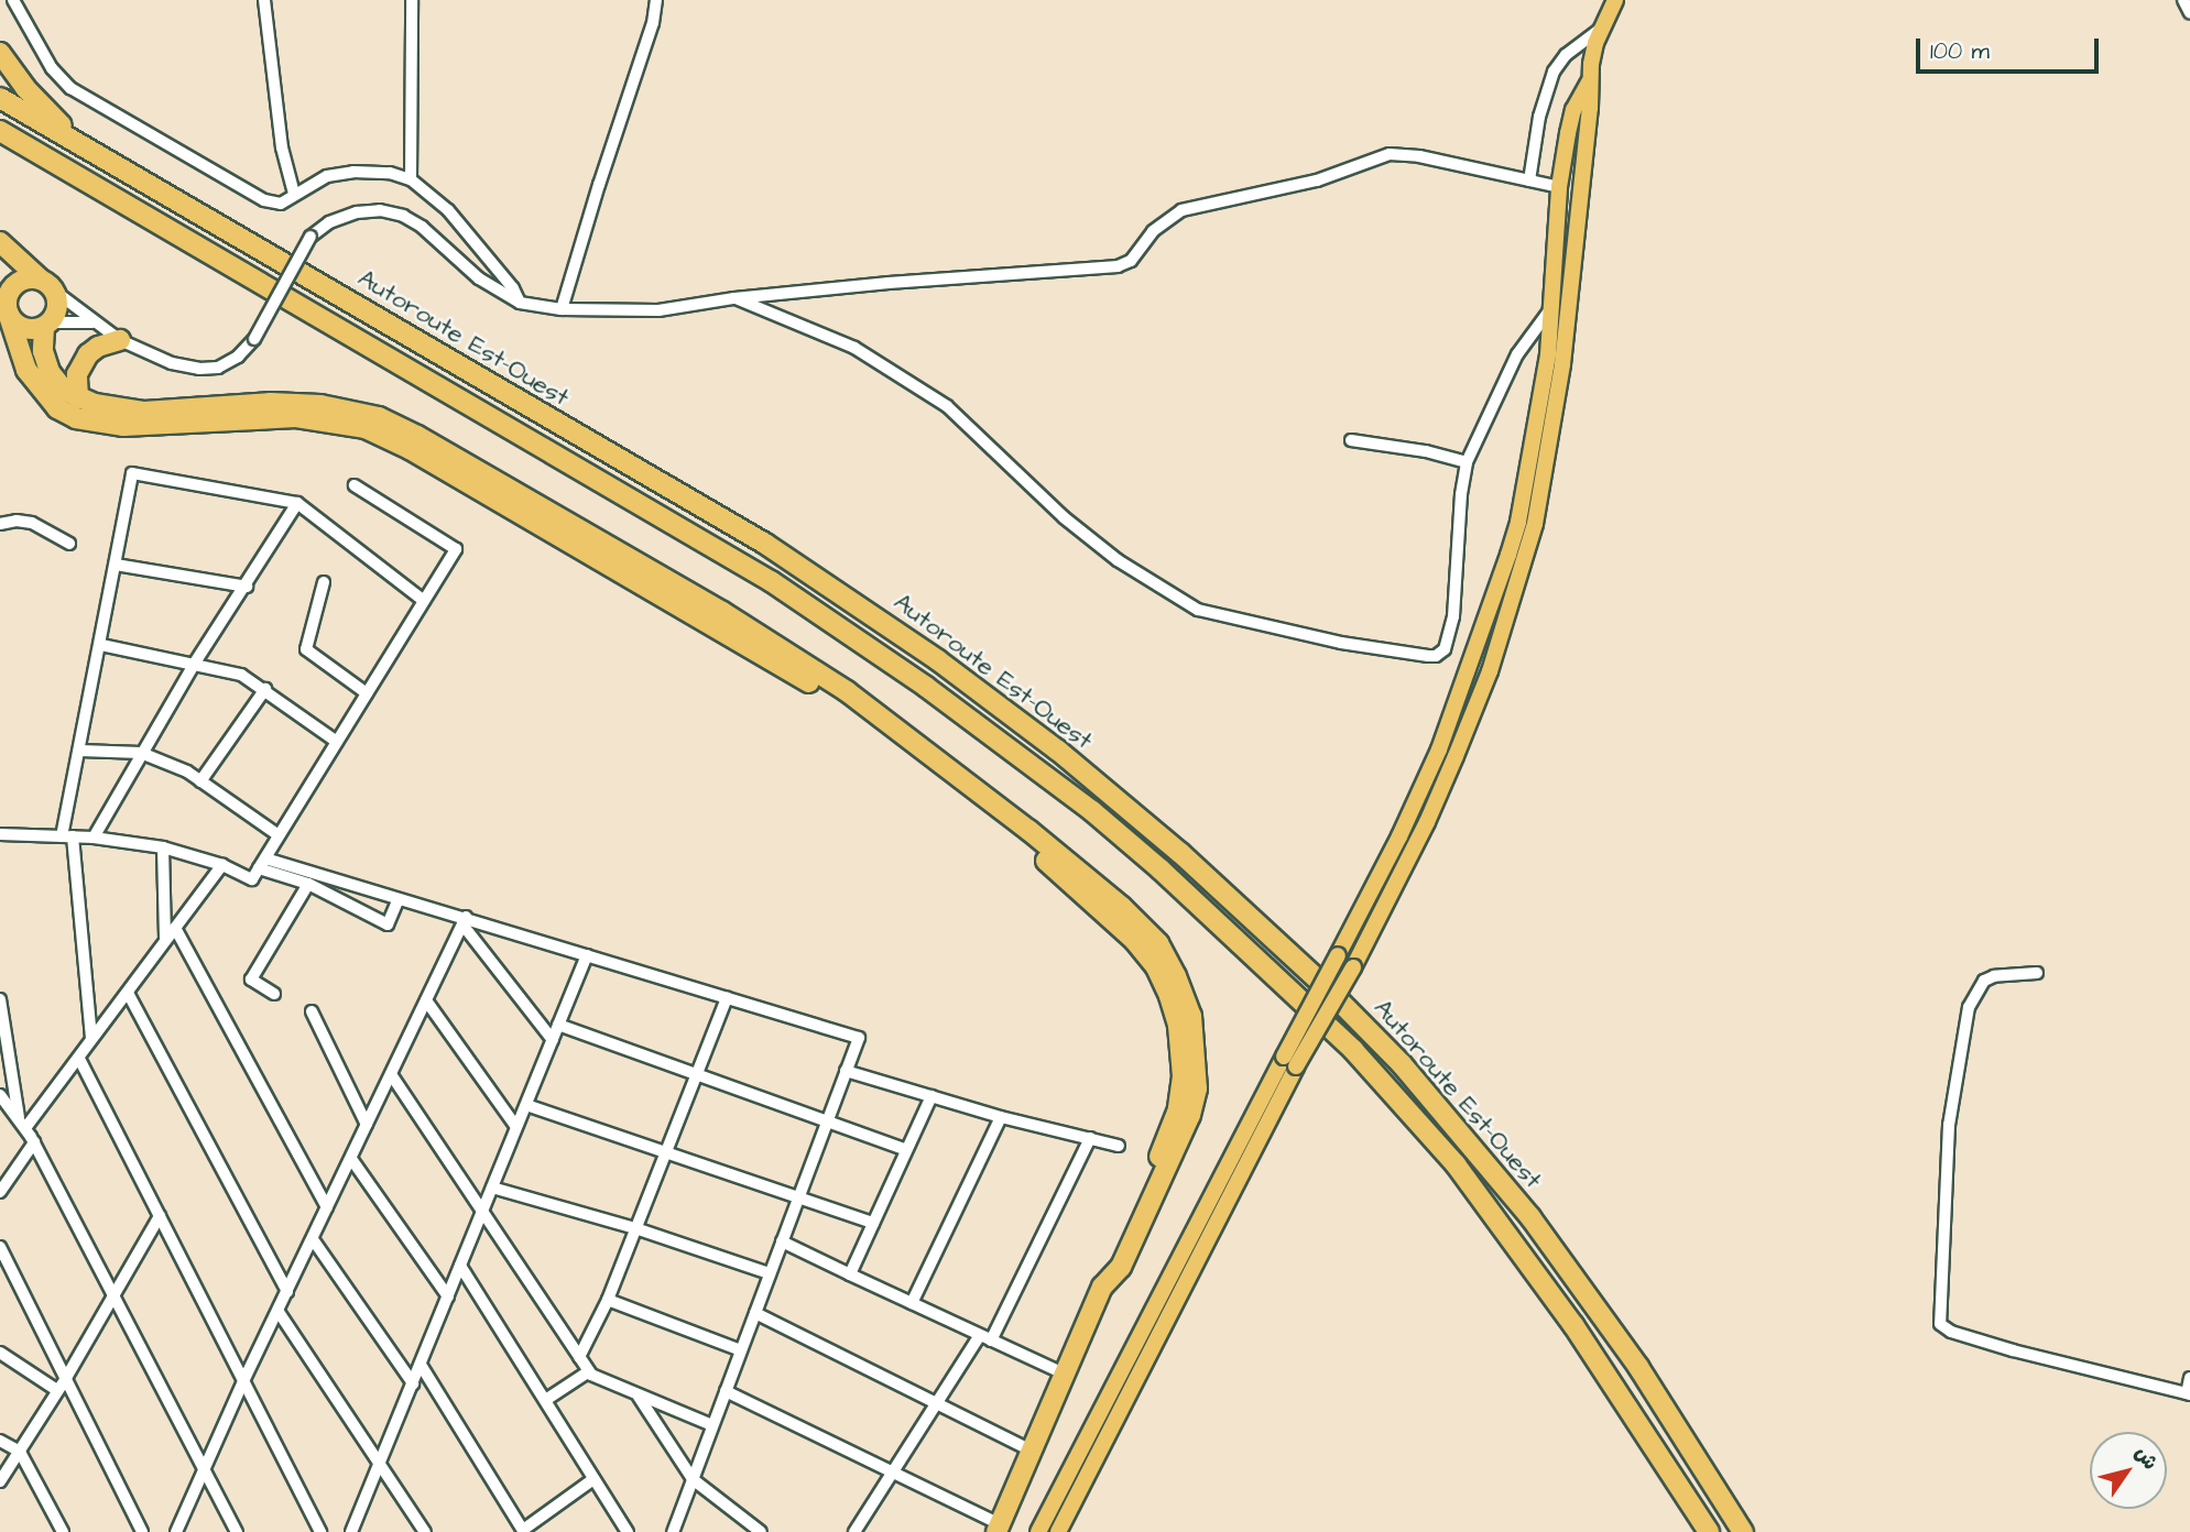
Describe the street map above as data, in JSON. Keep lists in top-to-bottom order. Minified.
{"streets":{"highway":["Autoroute Est-Ouest"]},"scale_bar":"100 m","north":"top right"}
